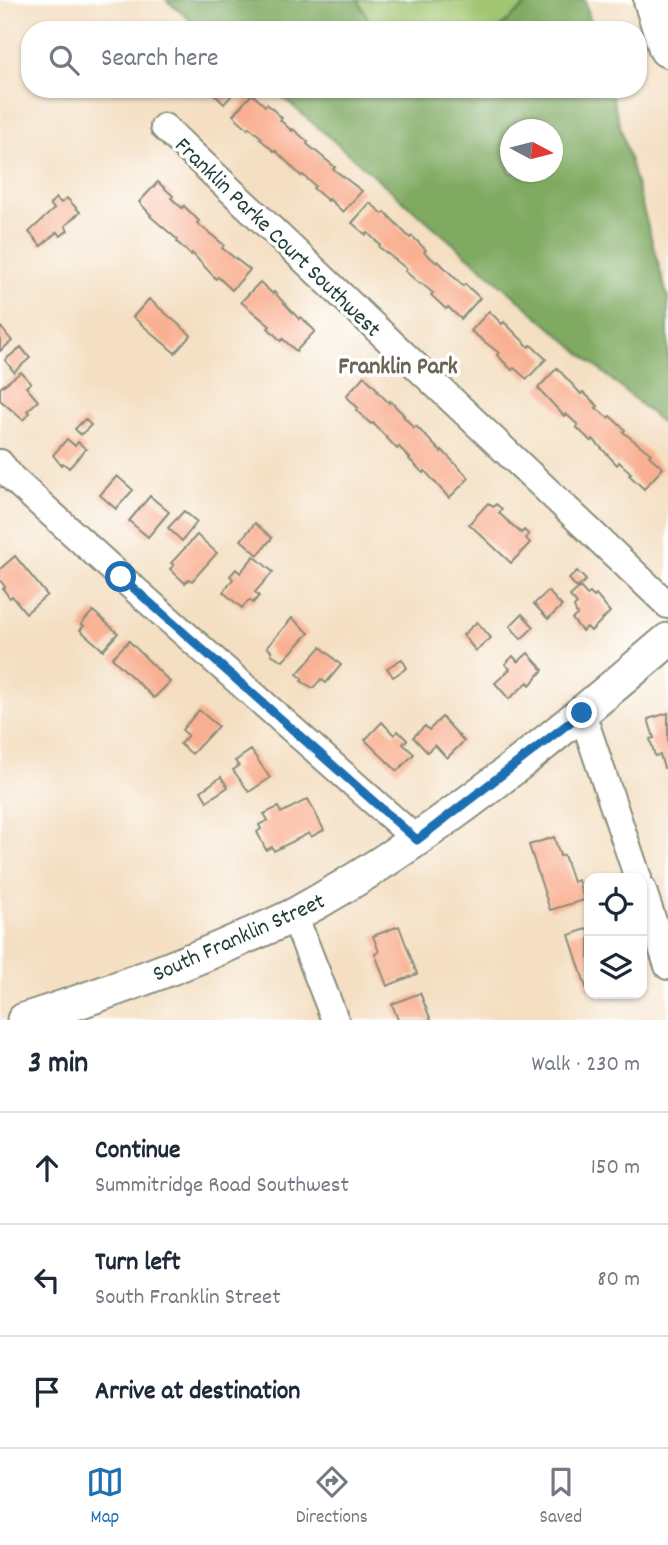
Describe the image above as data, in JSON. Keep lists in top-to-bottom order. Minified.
{"streets":{"main road":["South Franklin Street"],"street":["Franklin Parke Court Southwest"]},"districts":["Franklin Park"],"north":"right","page":{"search":"Search here","heading":["3 min","Walk · 230 m"],"list":[["Continue","Summitridge Road Southwest","150 m"],["Turn left","South Franklin Street","80 m"],"Arrive at destination"],"nav":["Map","Directions","Saved"]}}
